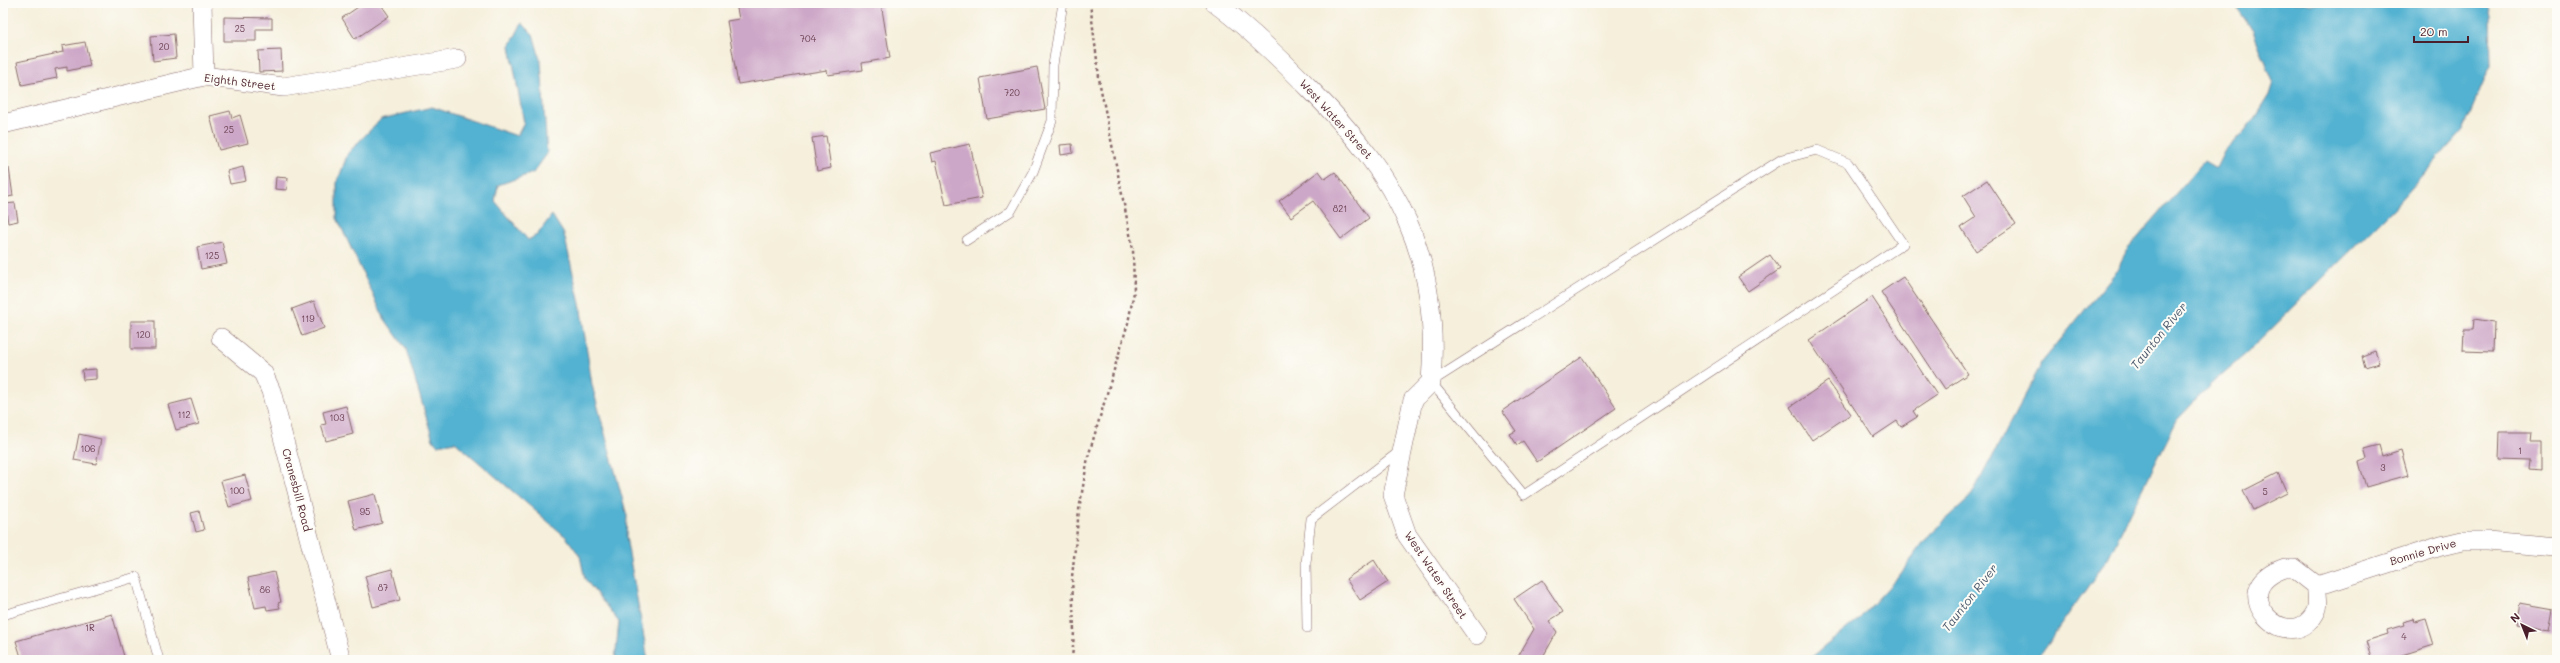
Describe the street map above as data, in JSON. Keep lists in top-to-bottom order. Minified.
{"streets":{"street":["Eighth Street","West Water Street","Cranesbill Road","Bonnie Drive"]},"water":["Taunton River"],"house_numbers":["25","704","20","720","25","821","125","119","120","112","103","106","1","3","100","5","95","87","86","1R","4"],"scale_bar":"20 m","north":"top left"}
